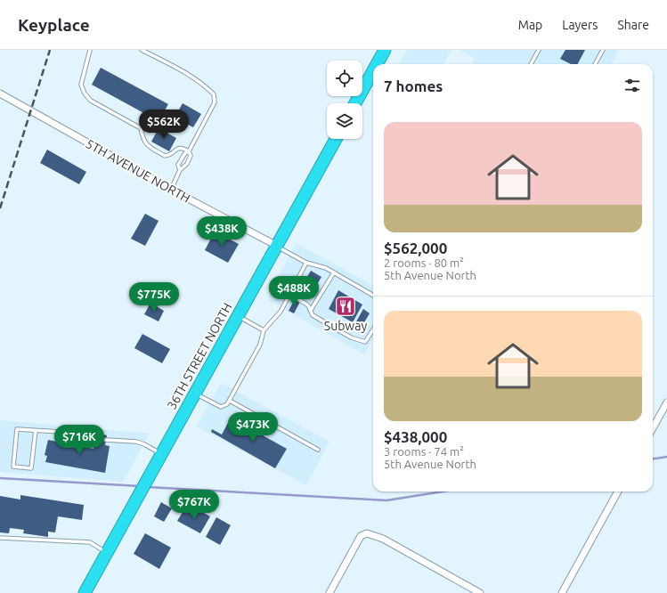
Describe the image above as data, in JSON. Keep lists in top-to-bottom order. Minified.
{"streets":{"highway":["36TH STREET NORTH"],"street":["5TH AVENUE NORTH"]},"crossings":[["5TH AVENUE NORTH","36TH STREET NORTH"]],"places":{"restaurant":["Subway"]},"page":{"header":"Keyplace","nav":["Map","Layers","Share"],"heading":"7 homes","list":[{"name":"$562,000","note":"2 rooms · 80 m² · 5th Avenue North"},{"name":"$438,000","note":"3 rooms · 74 m² · 5th Avenue North"}],"price":["$562K","$438K","$488K","$775K","$473K","$716K","$767K"]}}
